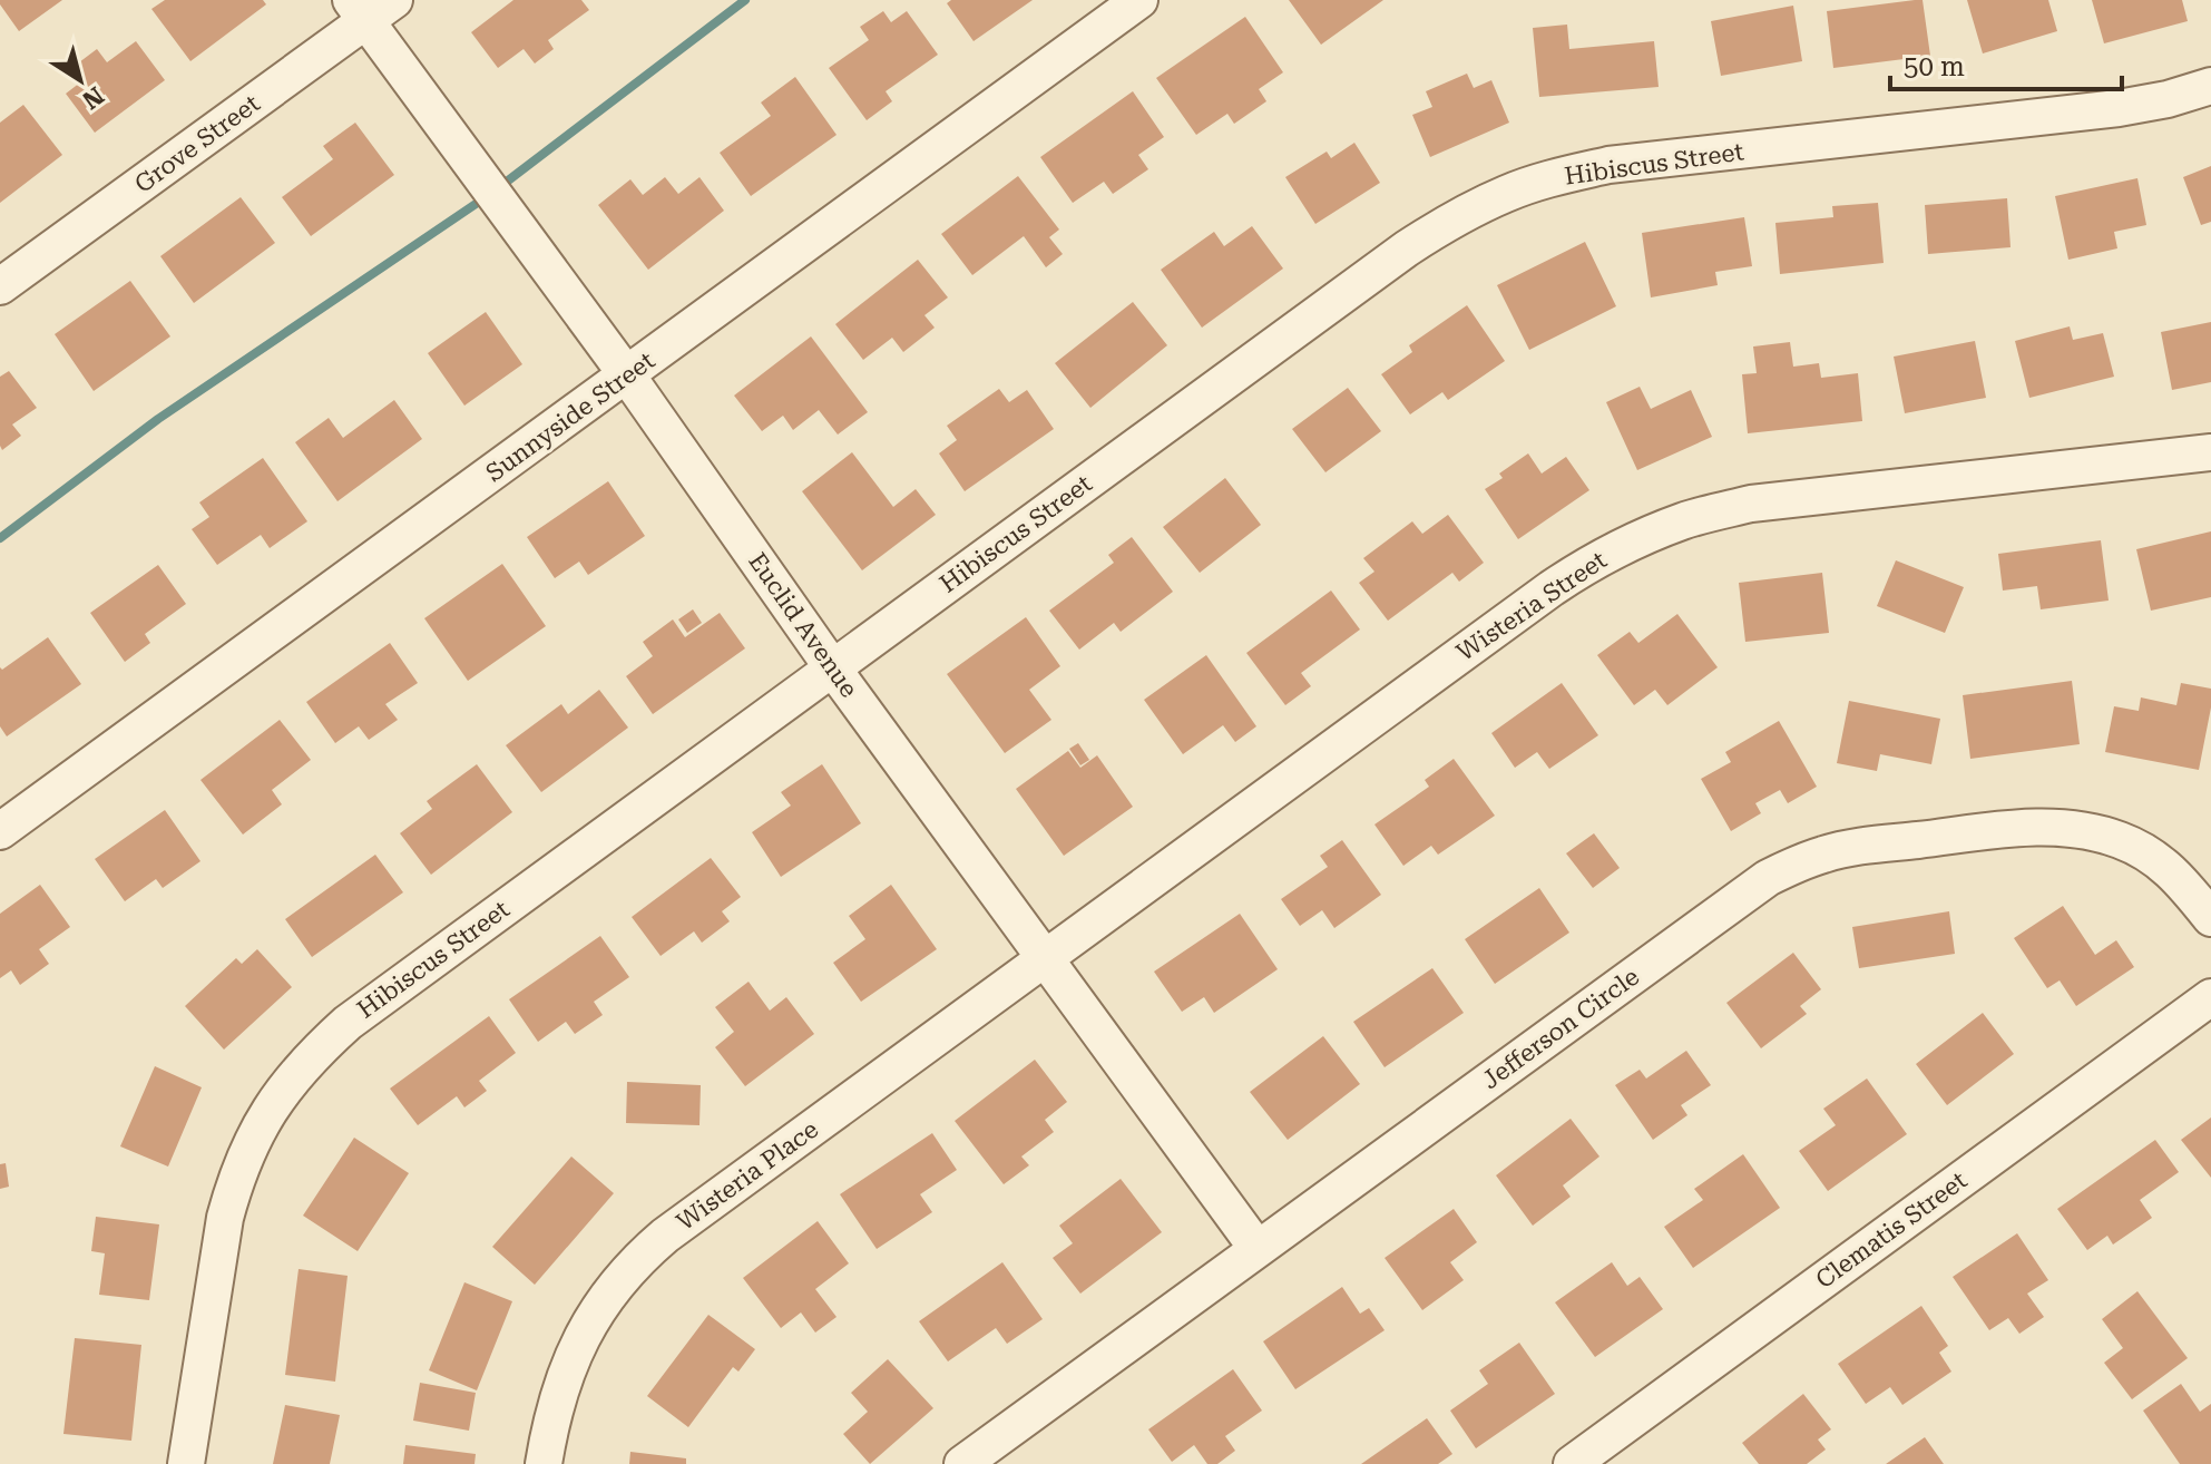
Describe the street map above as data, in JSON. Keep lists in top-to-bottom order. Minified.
{"streets":{"street":["Grove Street","Hibiscus Street","Sunnyside Street","Wisteria Street","Euclid Avenue","Jefferson Circle","Wisteria Place","Clematis Street"]},"crossings":[["Grove Street","Euclid Avenue"],["Hibiscus Street","Euclid Avenue"],["Sunnyside Street","Euclid Avenue"],["Wisteria Street","Euclid Avenue"],["Wisteria Street","Wisteria Place"],["Euclid Avenue","Jefferson Circle"],["Euclid Avenue","Wisteria Place"]],"scale_bar":"50 m","north":"bottom right"}
